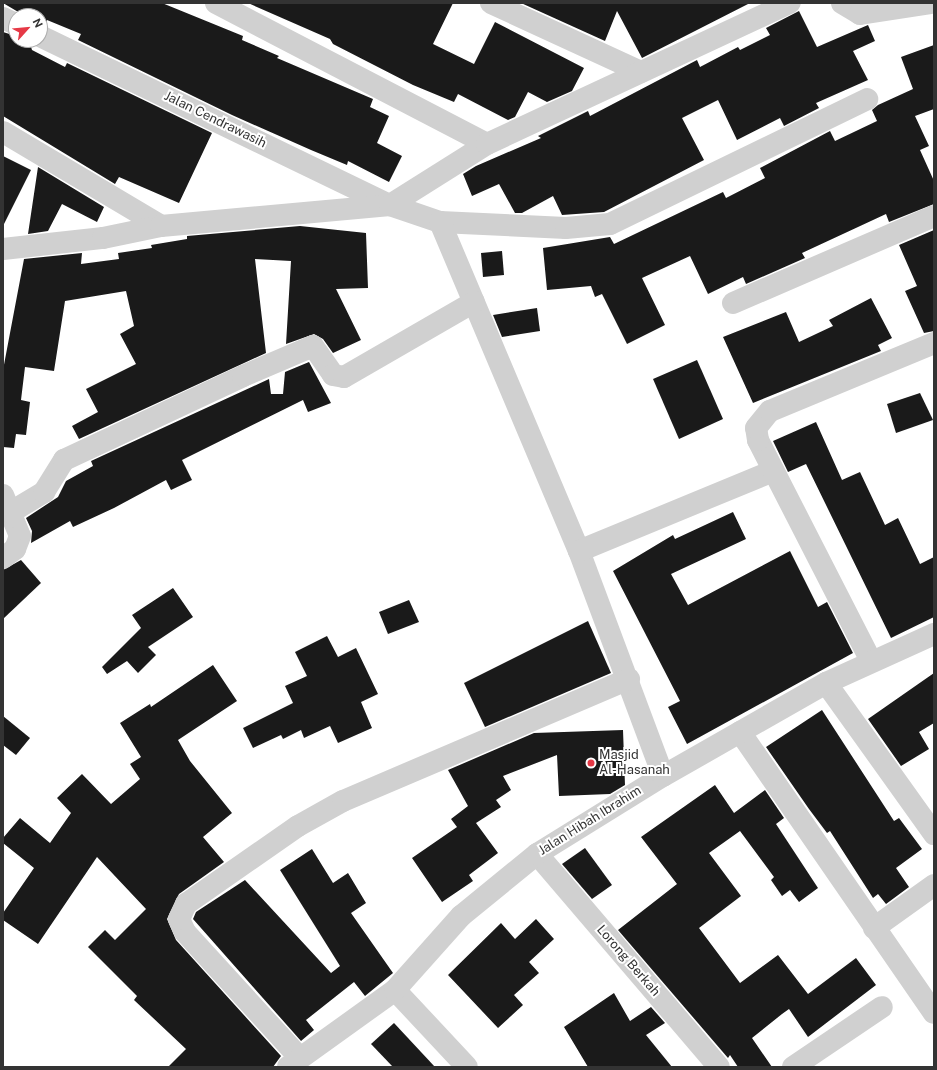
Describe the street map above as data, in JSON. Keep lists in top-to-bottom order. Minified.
{"streets":{"street":["Jalan Cendrawasih","Jalan Hibah Ibrahim","Lorong Berkah"]},"crossings":[["Jalan Hibah Ibrahim","Lorong Berkah"]],"places":["Masjid Al-Hasanah"],"north":"top right"}
